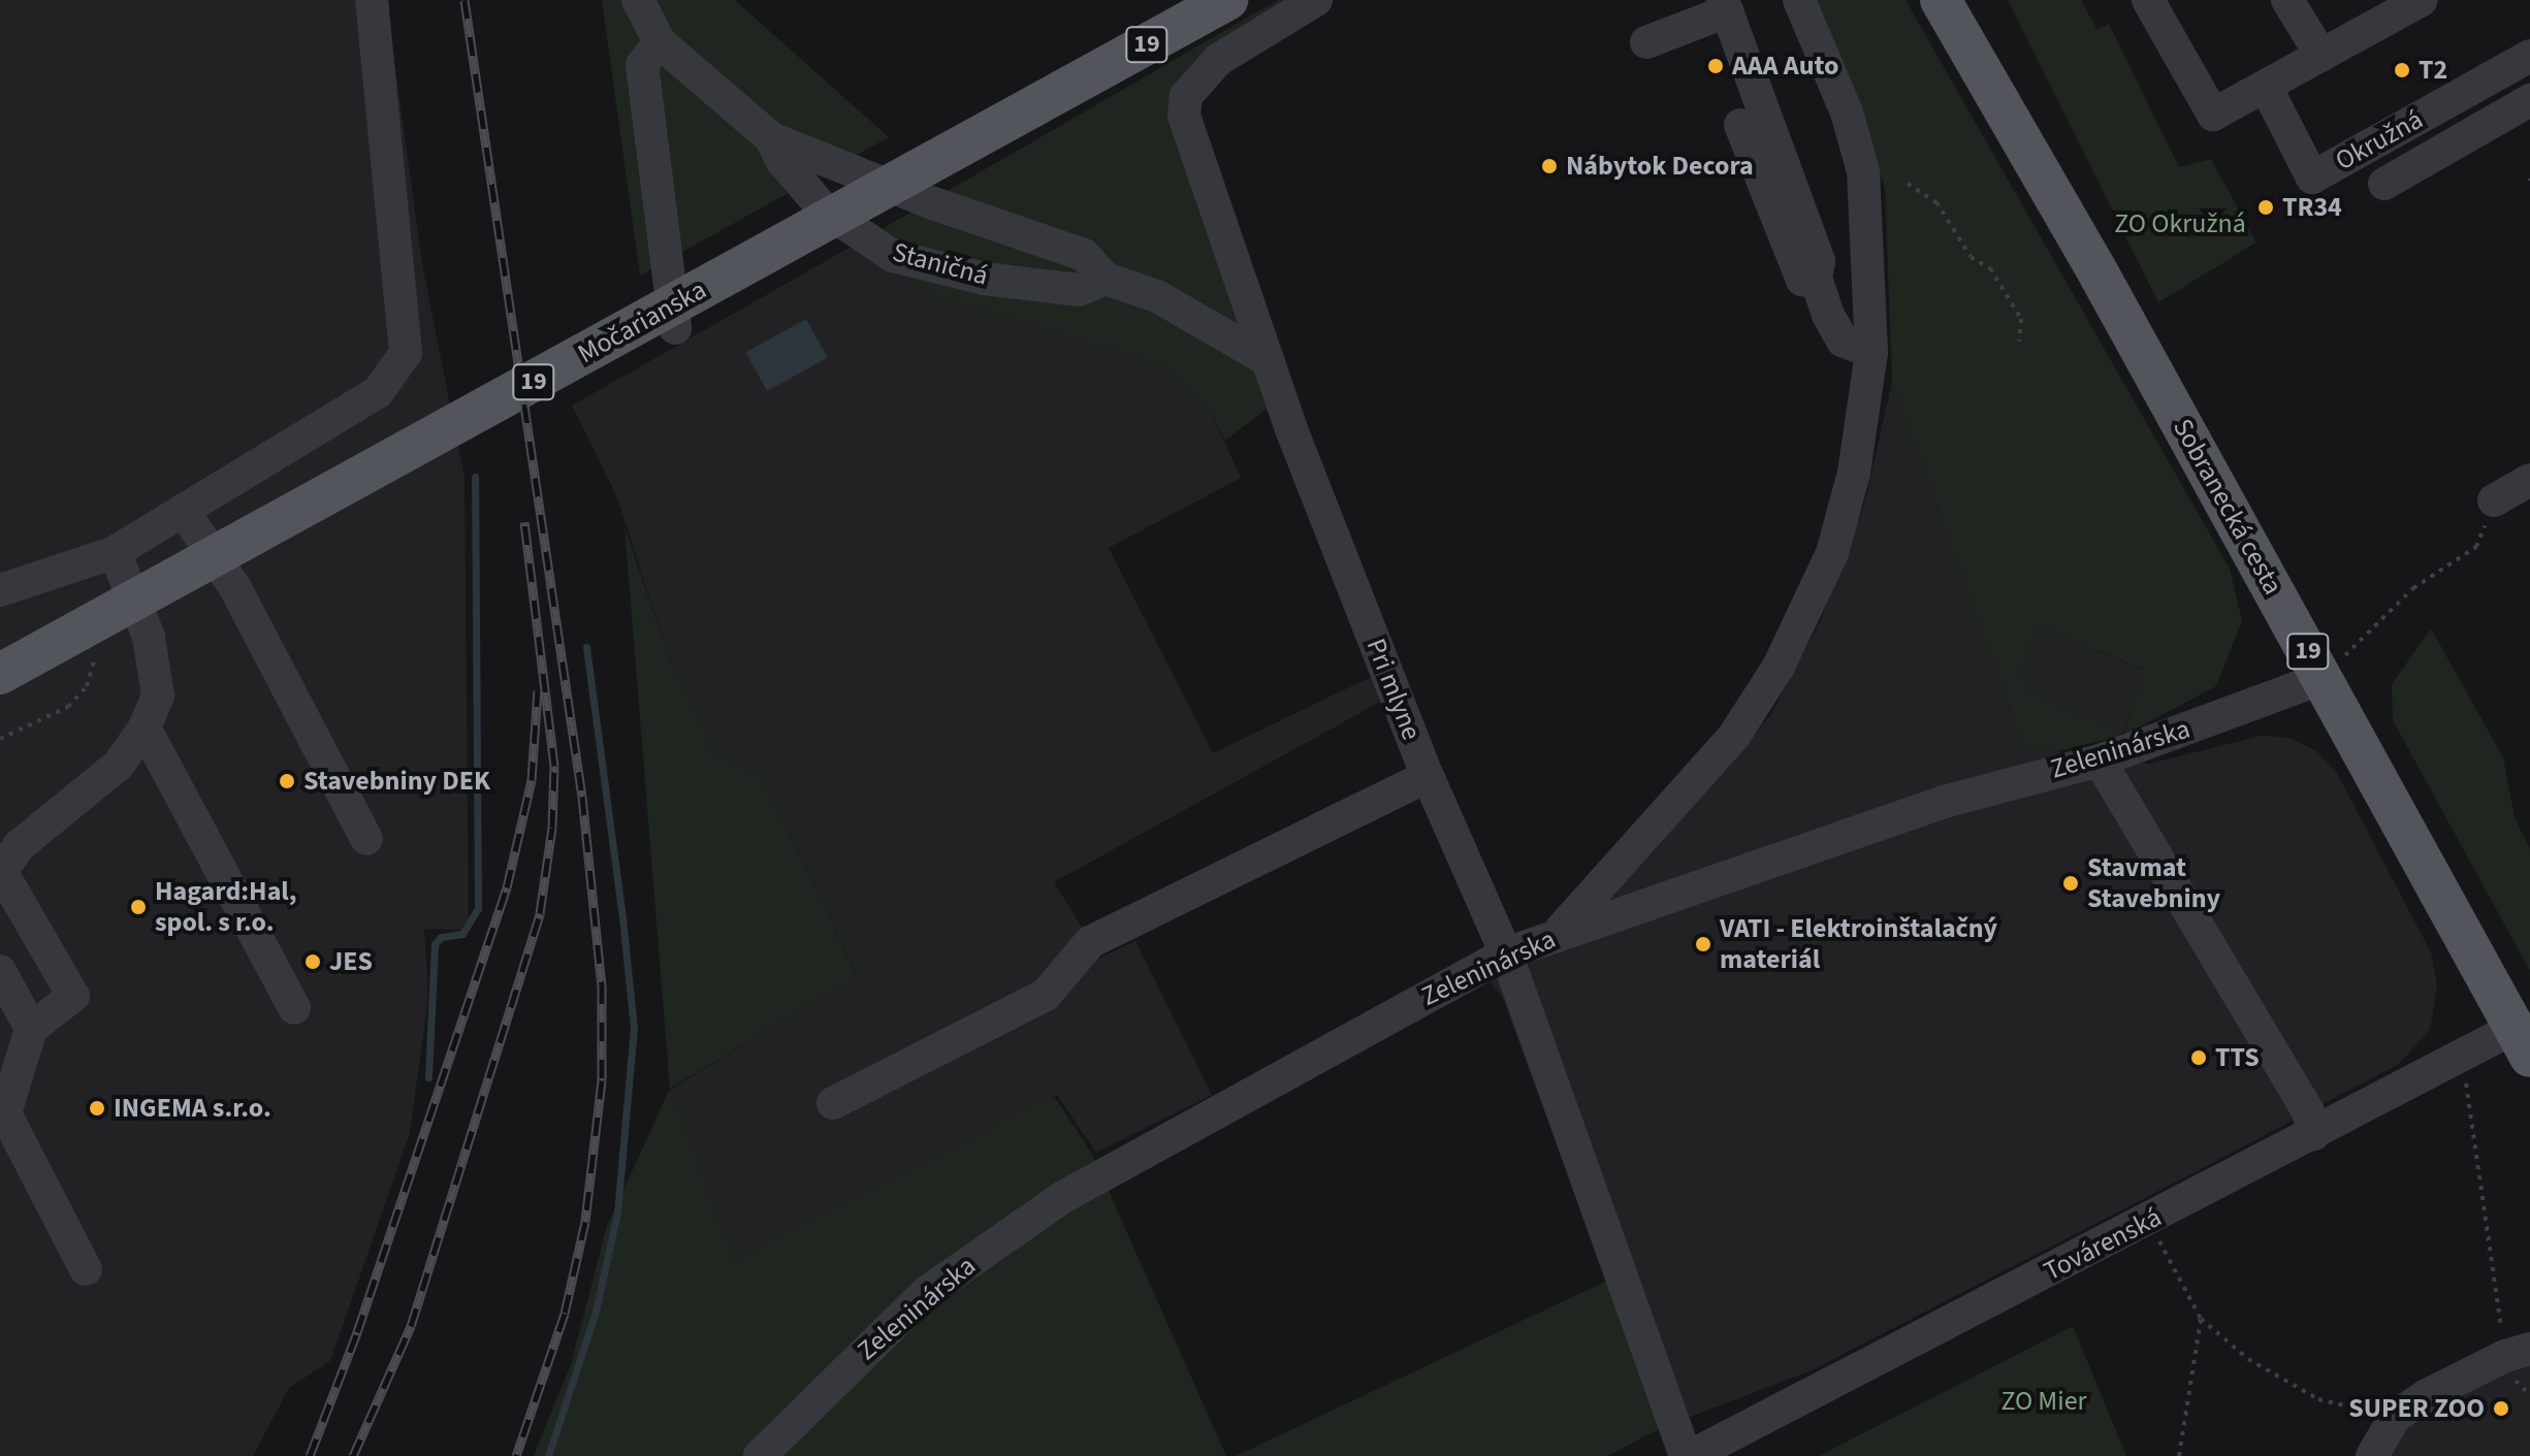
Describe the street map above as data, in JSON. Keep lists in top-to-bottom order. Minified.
{"streets":{"main road":["19","Močarianska","Sobranecká cesta"],"street":["Okružná","Staničná","Pri mlyne","Zeleninárska","Továrenská"]},"crossings":[["Staničná","Pri mlyne"],["Sobranecká cesta","Zeleninárska"],["Sobranecká cesta","Továrenská"],["Pri mlyne","Zeleninárska"],["Pri mlyne","Továrenská"]],"parks":["ZO Okružná","ZO Mier"],"places":["AAA Auto","T2","Nábytok Decora","TR34","Stavebniny DEK","Stavmat Stavebniny","Hagard:Hal, spol. s r.o.","VATI - Elektroinštalačný materiál","JES","TTS","INGEMA s.r.o.","SUPER ZOO"]}
